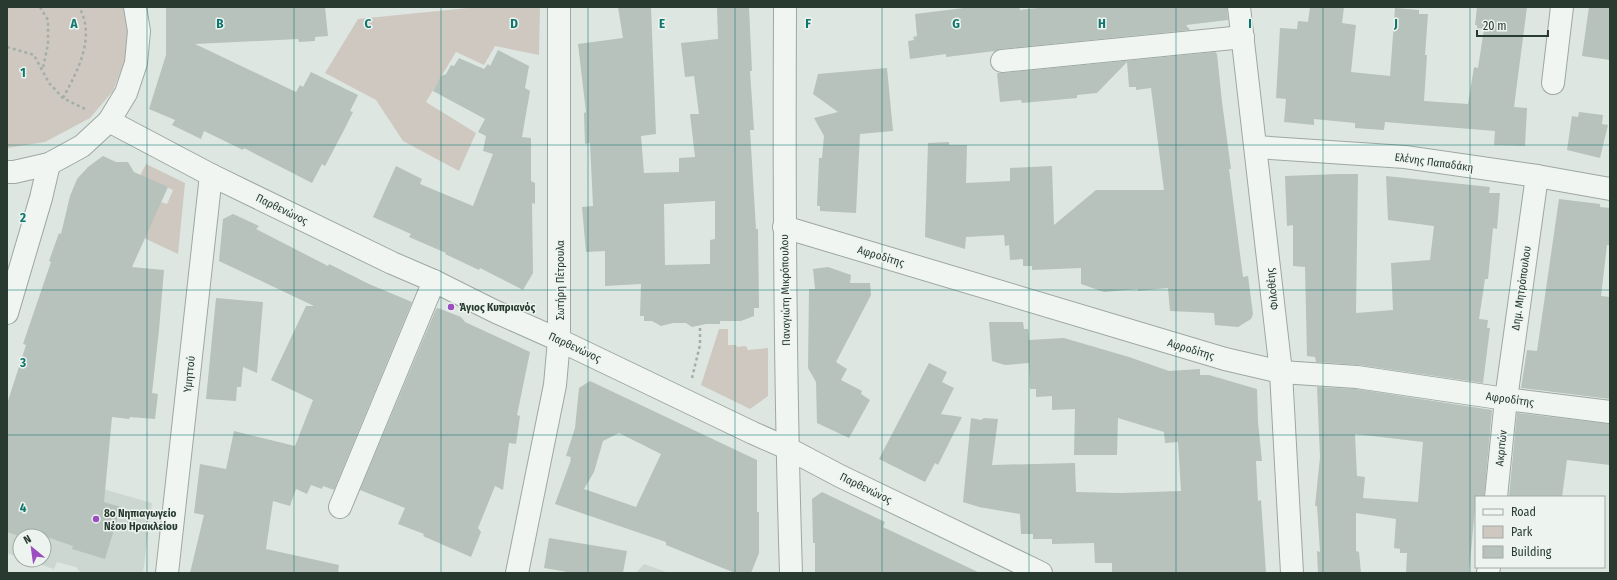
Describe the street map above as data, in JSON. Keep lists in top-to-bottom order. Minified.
{"streets":{"street":["Ελένης Παπαδάκη","Παρθενώνος","Αφροδίτης","Σωτήρη Πέτρουλα","Δημ. Μητρόπουλου","Φιλοθέης","Παναγιώτη Μικρόπουλου","Υμηττού","Ακριτών"]},"crossings":[["Ελένης Παπαδάκη","Δημ. Μητρόπουλου"],["Ελένης Παπαδάκη","Φιλοθέης"],["Παρθενώνος","Σωτήρη Πέτρουλα"],["Παρθενώνος","Παναγιώτη Μικρόπουλου"],["Παρθενώνος","Υμηττού"],["Αφροδίτης","Δημ. Μητρόπουλου"],["Αφροδίτης","Φιλοθέης"],["Αφροδίτης","Παναγιώτη Μικρόπουλου"],["Αφροδίτης","Ακριτών"],["Δημ. Μητρόπουλου","Ακριτών"]],"places":["Άγιος Κυπριανός","8ο Νηπιαγωγείο Νέου Ηρακλείου"],"legend":["Road","Park","Building"],"scale_bar":"20 m","north":"top left","grid":{"columns":["A","B","C","D","E","F","G","H","I","J"],"rows":["1","2","3","4"]}}
